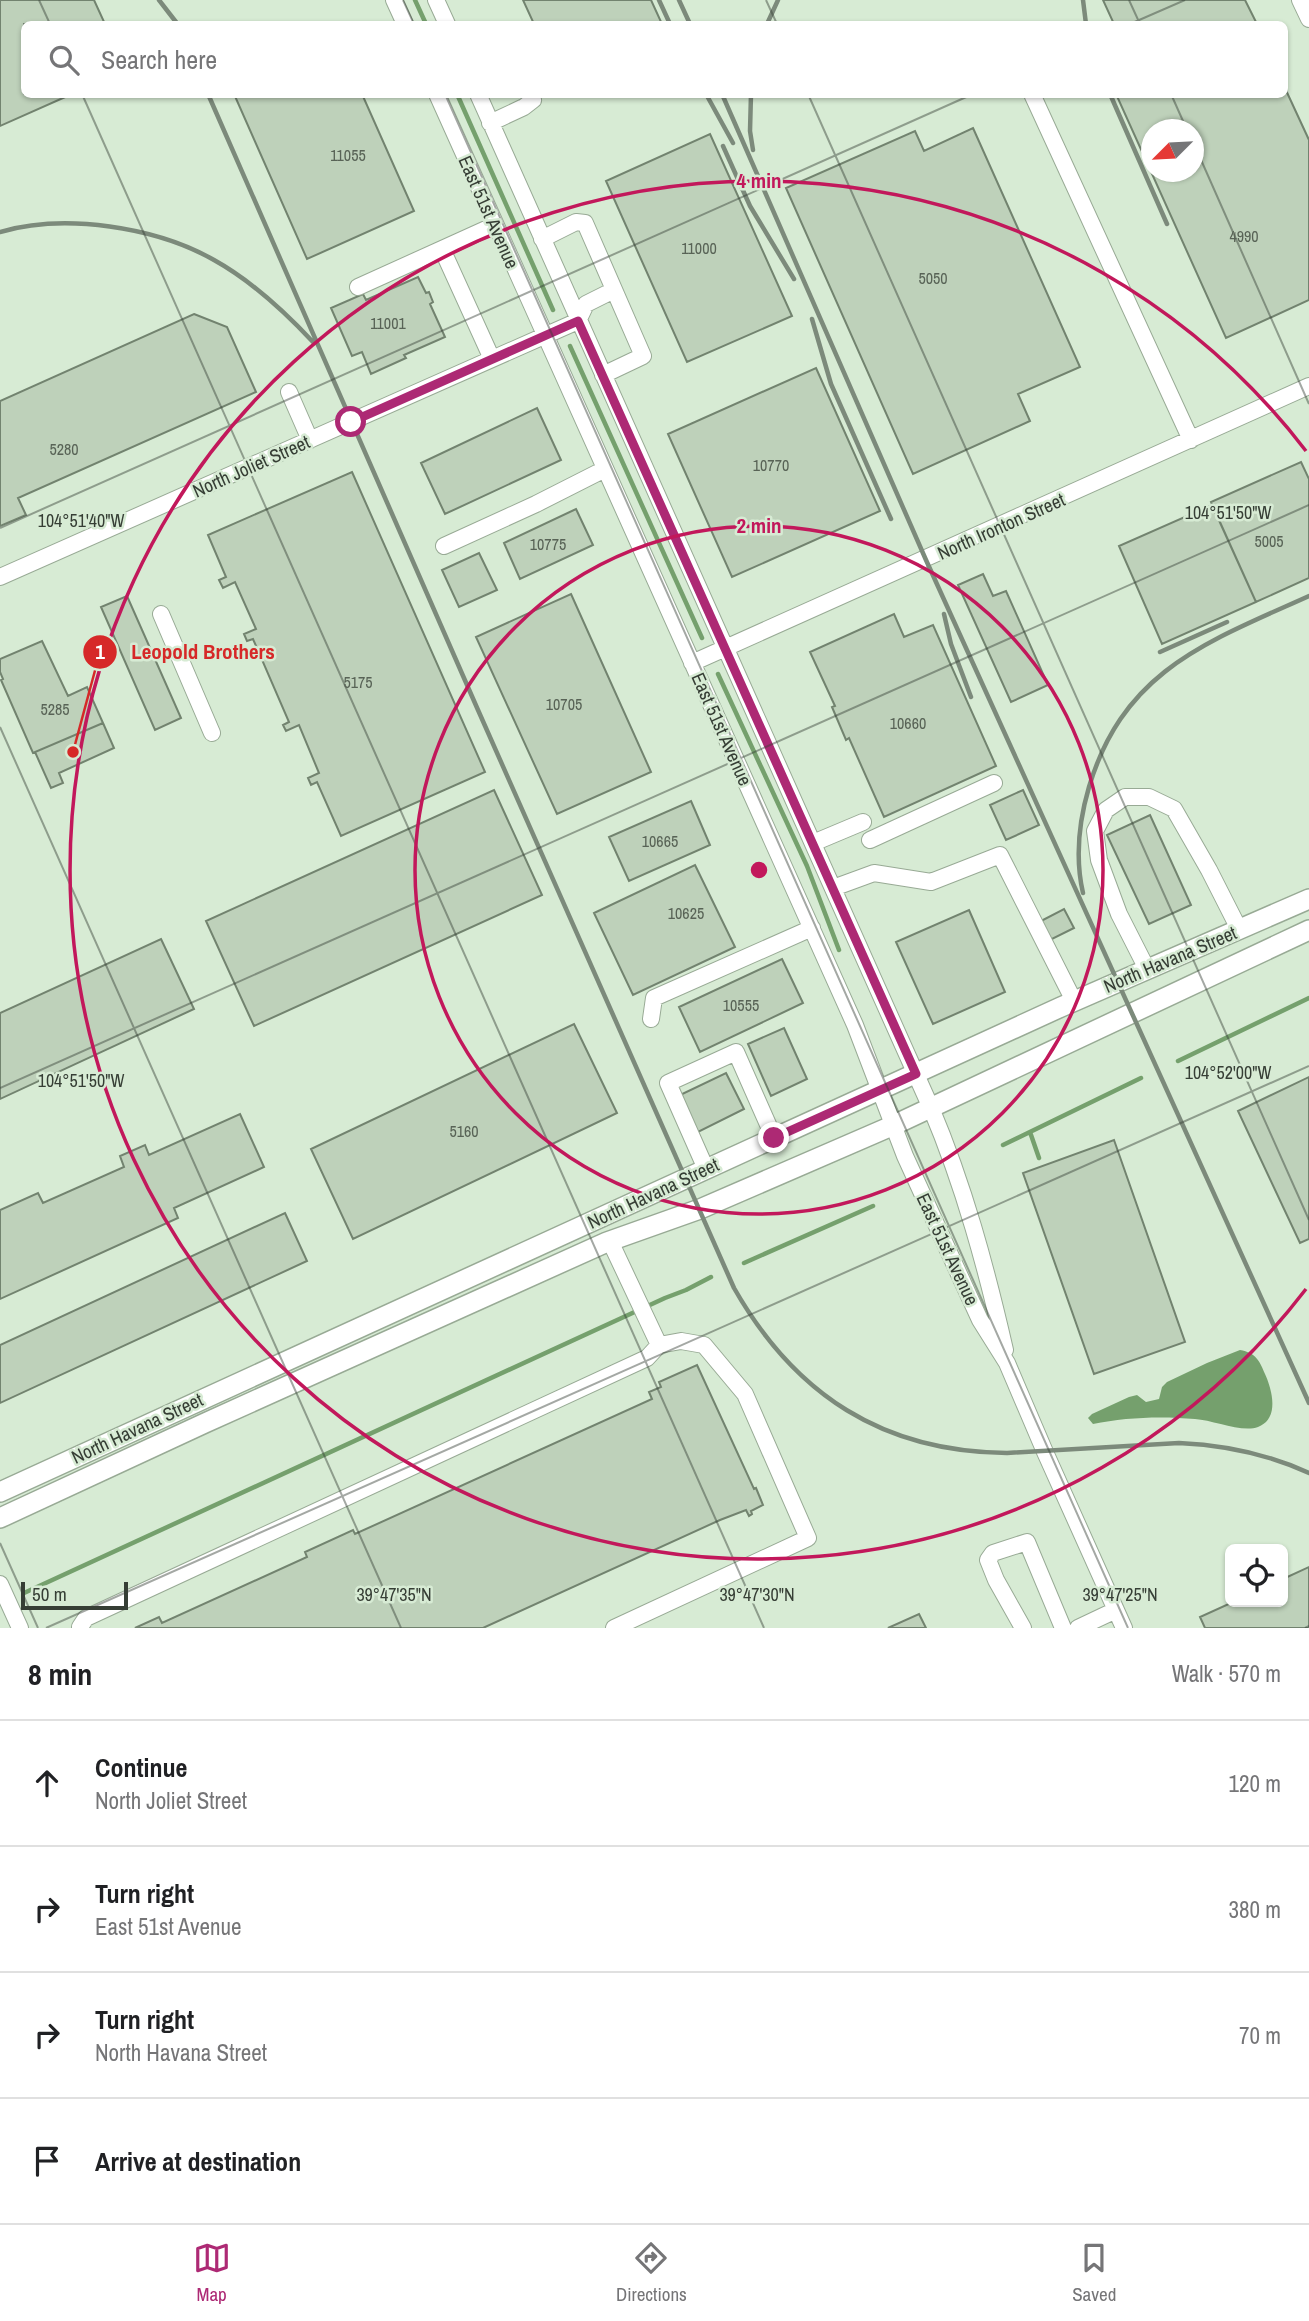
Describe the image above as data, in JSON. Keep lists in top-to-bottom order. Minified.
{"streets":{"main road":["North Havana Street"],"street":["East 51st Avenue","North Joliet Street","North Ironton Street"]},"crossings":[["East 51st Avenue","North Joliet Street"],["East 51st Avenue","North Ironton Street"],["East 51st Avenue","North Havana Street"]],"places":["Leopold Brothers"],"house_numbers":["11055","4990","11000","5050","11001","5280","10770","5005","10775","5175","10705","5285","10660","10665","10625","10555","5160"],"scale_bar":"50 m","north":"bottom left","page":{"search":"Search here","scale":"50 m","heading":["8 min","Walk · 570 m"],"list":[["Continue","North Joliet Street","120 m"],["Turn right","East 51st Avenue","380 m"],["Turn right","North Havana Street","70 m"],"Arrive at destination"],"nav":["Map","Directions","Saved"]},"coordinates":["104°51'50\"W","104°51'40\"W","104°52'00\"W","39°47'35\"N","39°47'30\"N","39°47'25\"N"],"rings":["4 min","2 min"]}
